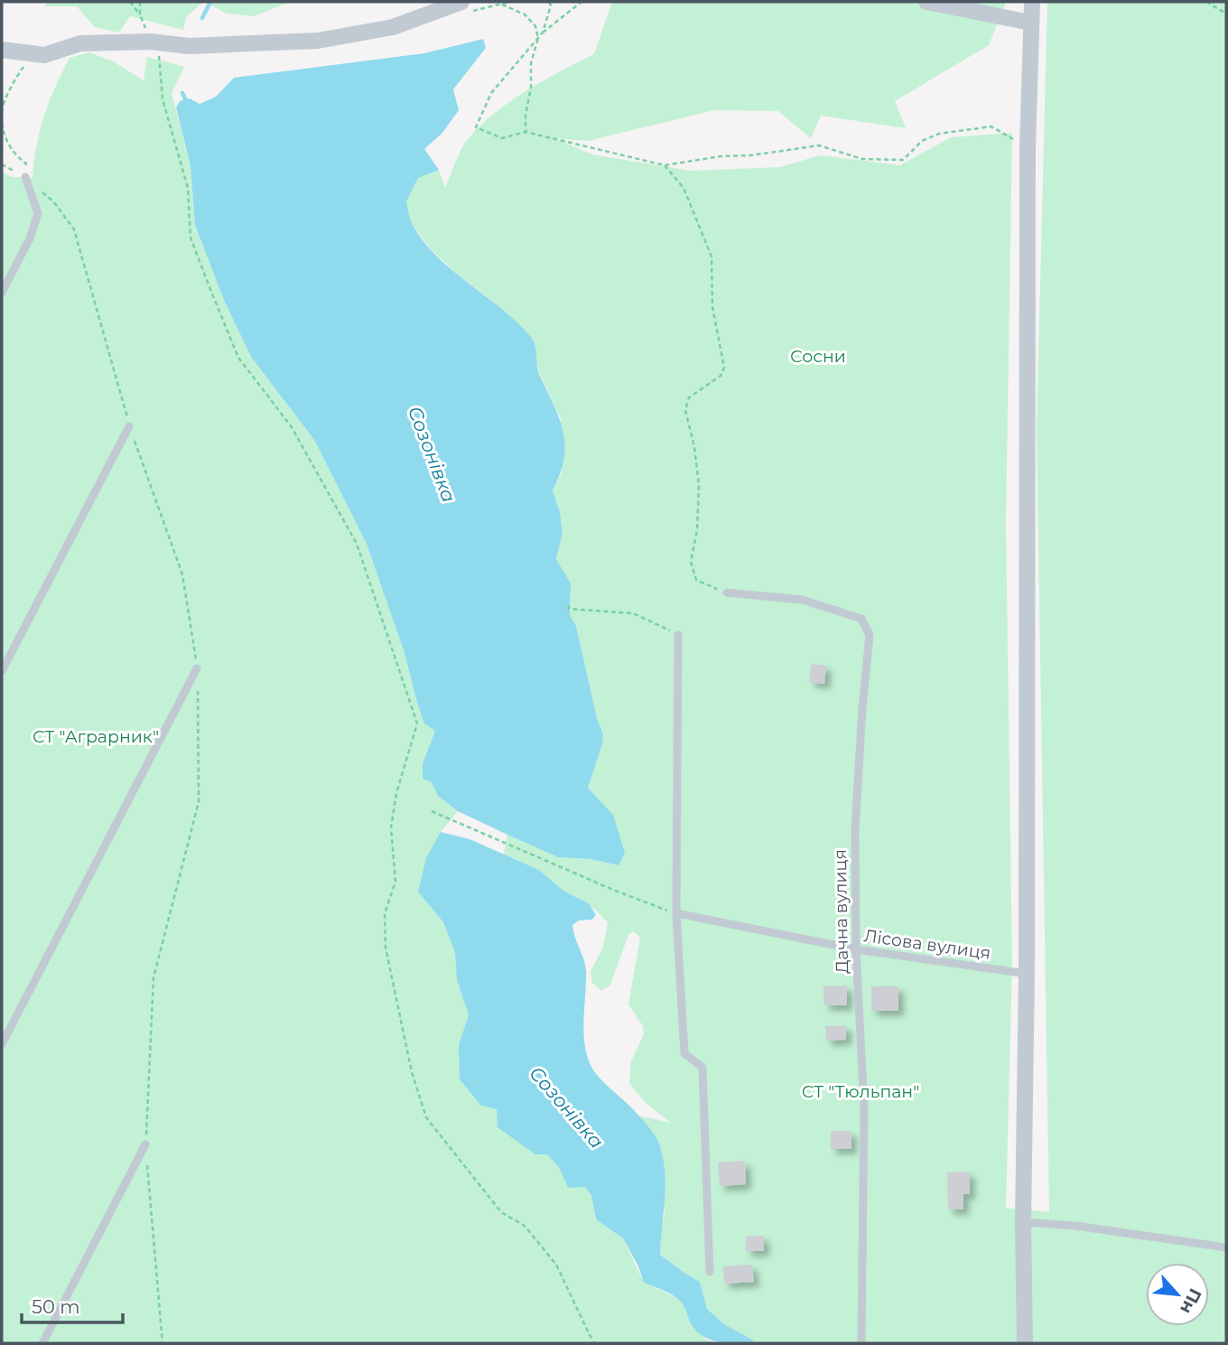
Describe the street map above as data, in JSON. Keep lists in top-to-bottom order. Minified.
{"streets":{"lane":["Дачна вулиця","Лісова вулиця"]},"crossings":[["Дачна вулиця","Лісова вулиця"]],"water":["Созонівка"],"parks":["Сосни","СТ \"Аграрник\"","СТ \"Тюльпан\""],"scale_bar":"50 m","north":"bottom right"}
